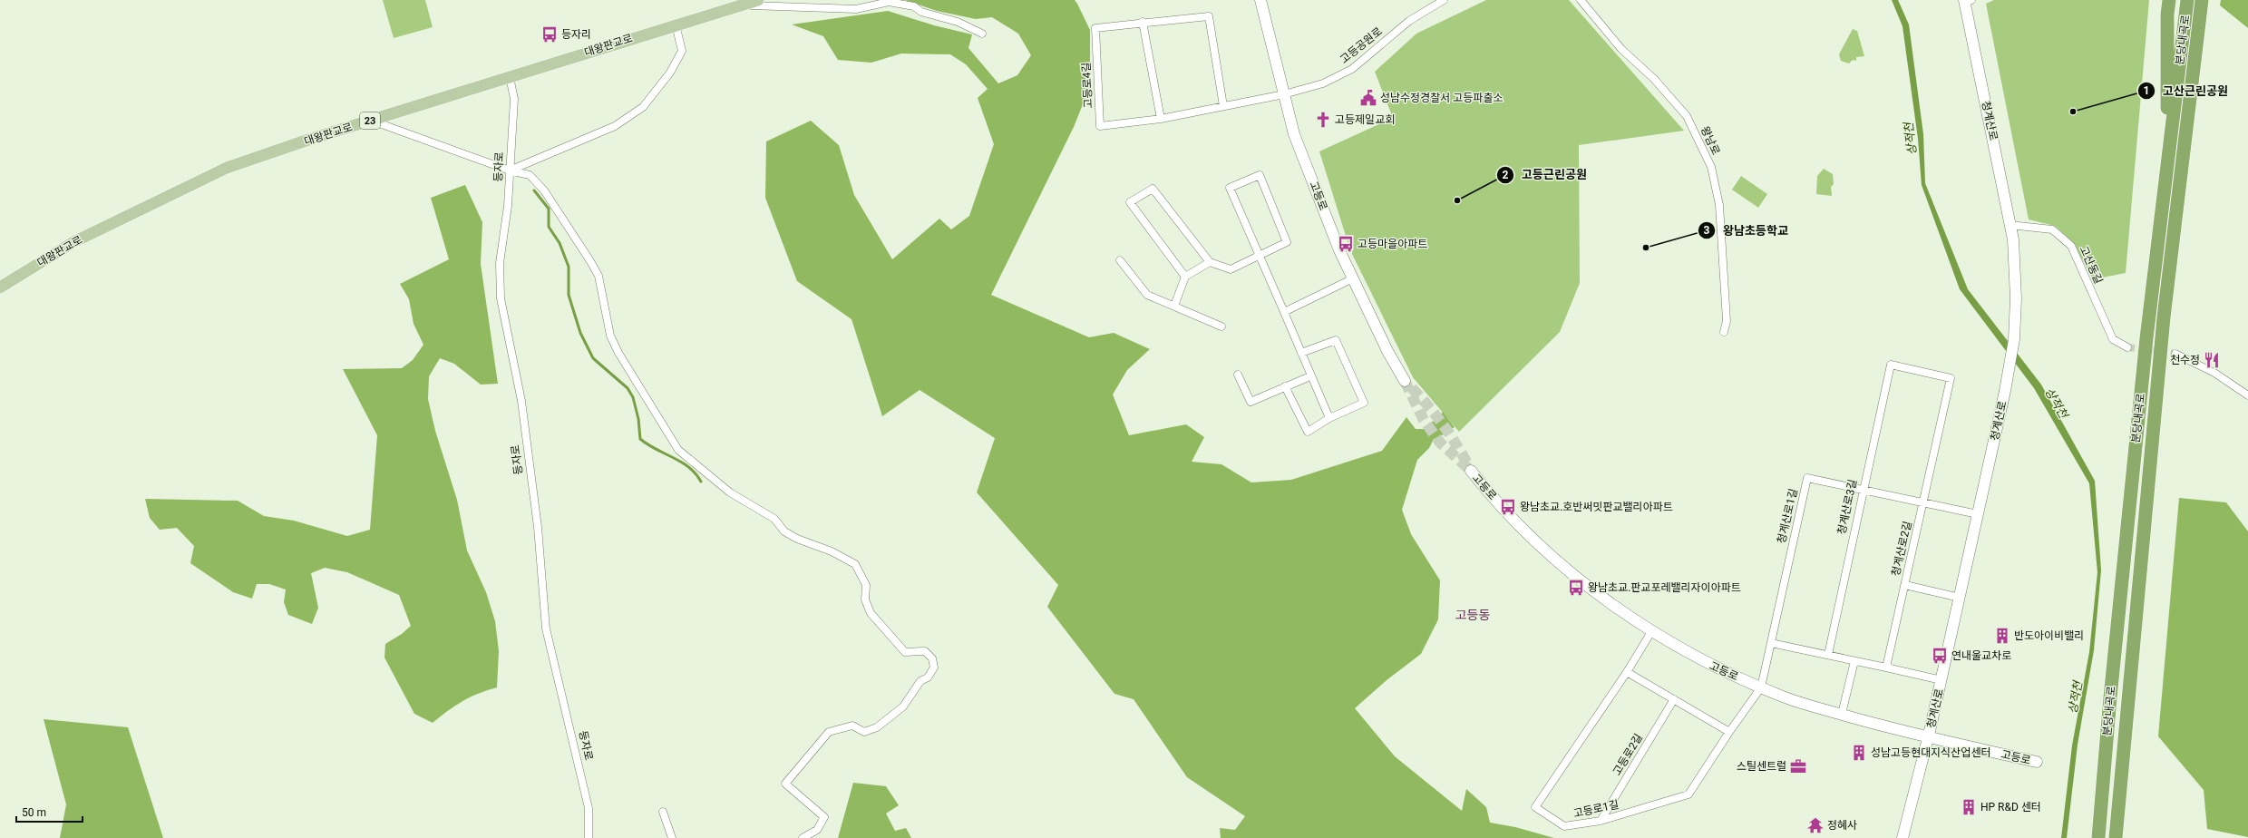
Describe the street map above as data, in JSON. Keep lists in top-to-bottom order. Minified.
{"streets":{"highway":["분당내곡로"],"main road":["대왕판교로","23"],"street":["고등공원로","고등로4길","청계산로","왕남로","등자로","고등로","고산동길","청계산로3길","청계산로1길","청계산로2길","고등로2길","고등로1길"]},"crossings":[["대왕판교로","등자로"],["고등공원로","고등로4길"],["고등공원로","고등로"],["고등로4길","고등로"],["청계산로","고등로"],["청계산로","고산동길"],["청계산로","청계산로1길"],["고등로","청계산로1길"],["고등로","고등로1길"],["청계산로3길","청계산로1길"],["청계산로3길","청계산로2길"],["청계산로1길","청계산로2길"],["청계산로1길","고등로1길"],["고등로2길","고등로1길"]],"districts":["고등동"],"water":["상적천"],"places":{"bus stop":["등자리","고등마을아파트","왕남초교.호반써밋판교밸리아파트","왕남초교.판교포레밸리자이아파트","연내울교차로"],"public building":["성남수정경찰서 고등파출소"],"other":["고산근린공원","고등근린공원","왕남초등학교"],"church":["고등제일교회"],"restaurant":["천수정"],"building":["반도아이비밸리","성남고등현대지식산업센터","HP R&D 센터"],"office":["스틸센트럴"],"temple":["정혜사"]},"scale_bar":"50 m"}
